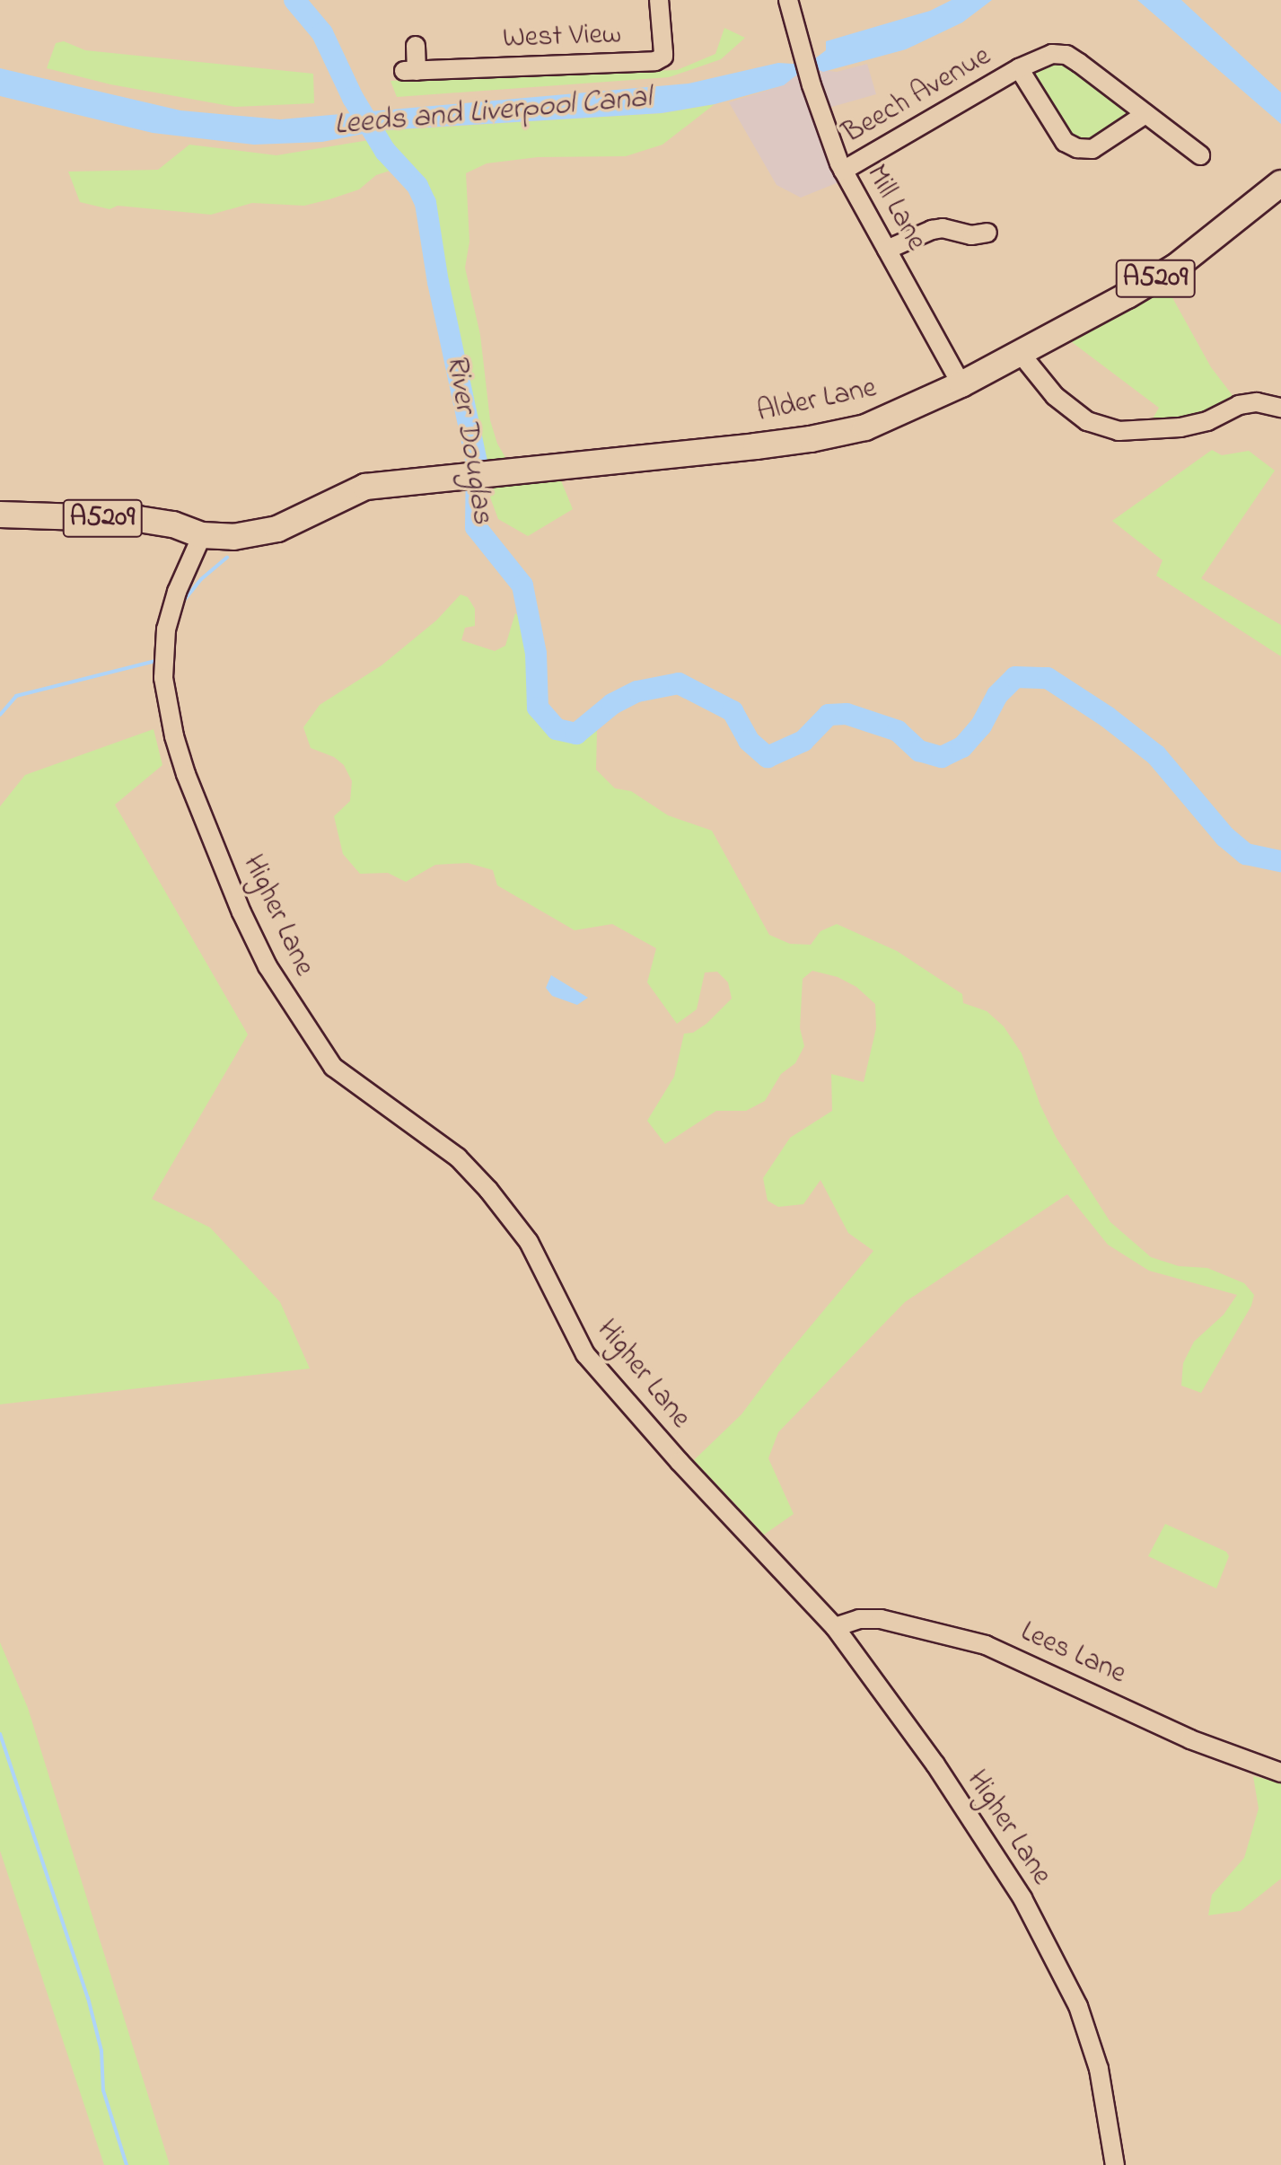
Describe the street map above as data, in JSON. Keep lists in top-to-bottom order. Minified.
{"streets":{"highway":["A5209","Alder Lane"],"street":["West View","Beech Avenue","Mill Lane","Higher Lane","Lees Lane"]},"crossings":[["Beech Avenue","Mill Lane"],["Mill Lane","Alder Lane"],["A5209","Alder Lane"],["A5209","Higher Lane"],["Alder Lane","Higher Lane"],["Higher Lane","Lees Lane"]],"water":["Leeds and Liverpool Canal","River Douglas"]}
